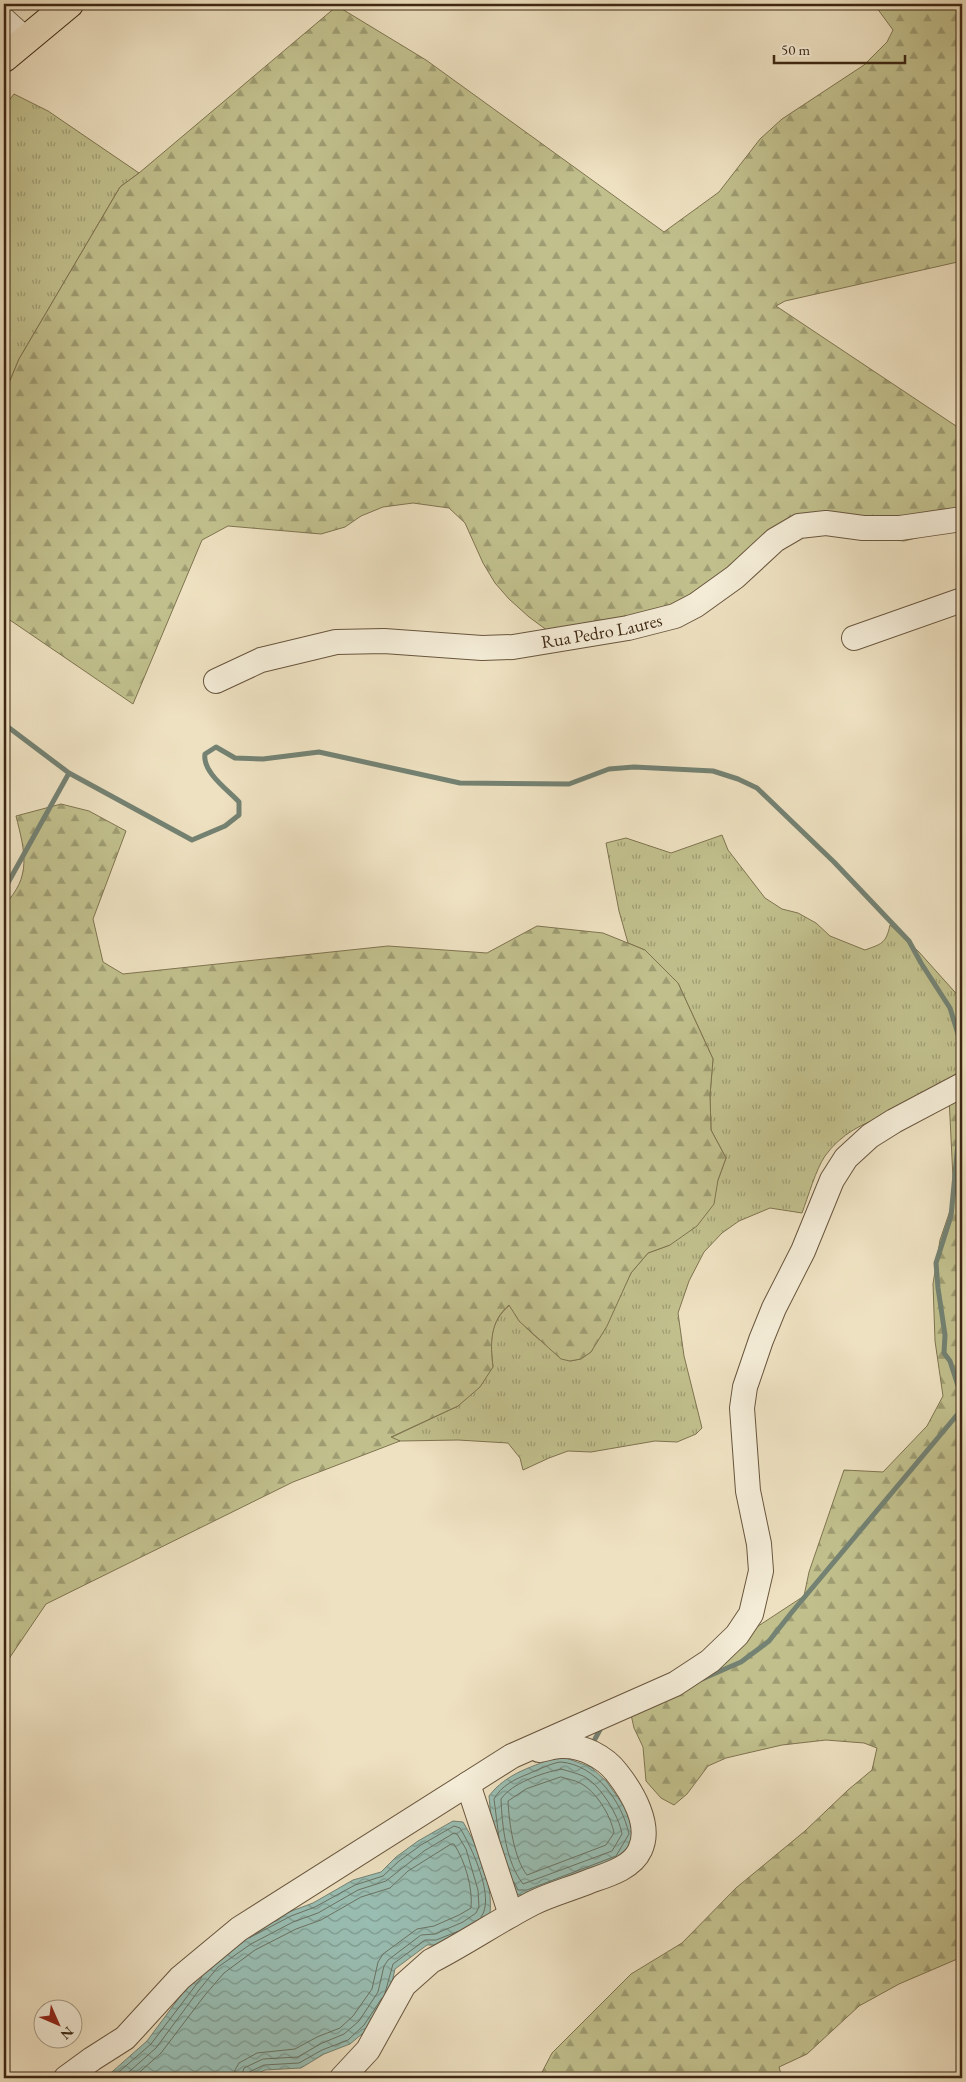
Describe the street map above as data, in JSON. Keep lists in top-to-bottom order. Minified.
{"streets":{"street":["Rua Pedro Laures"]},"scale_bar":"50 m","north":"bottom right"}
